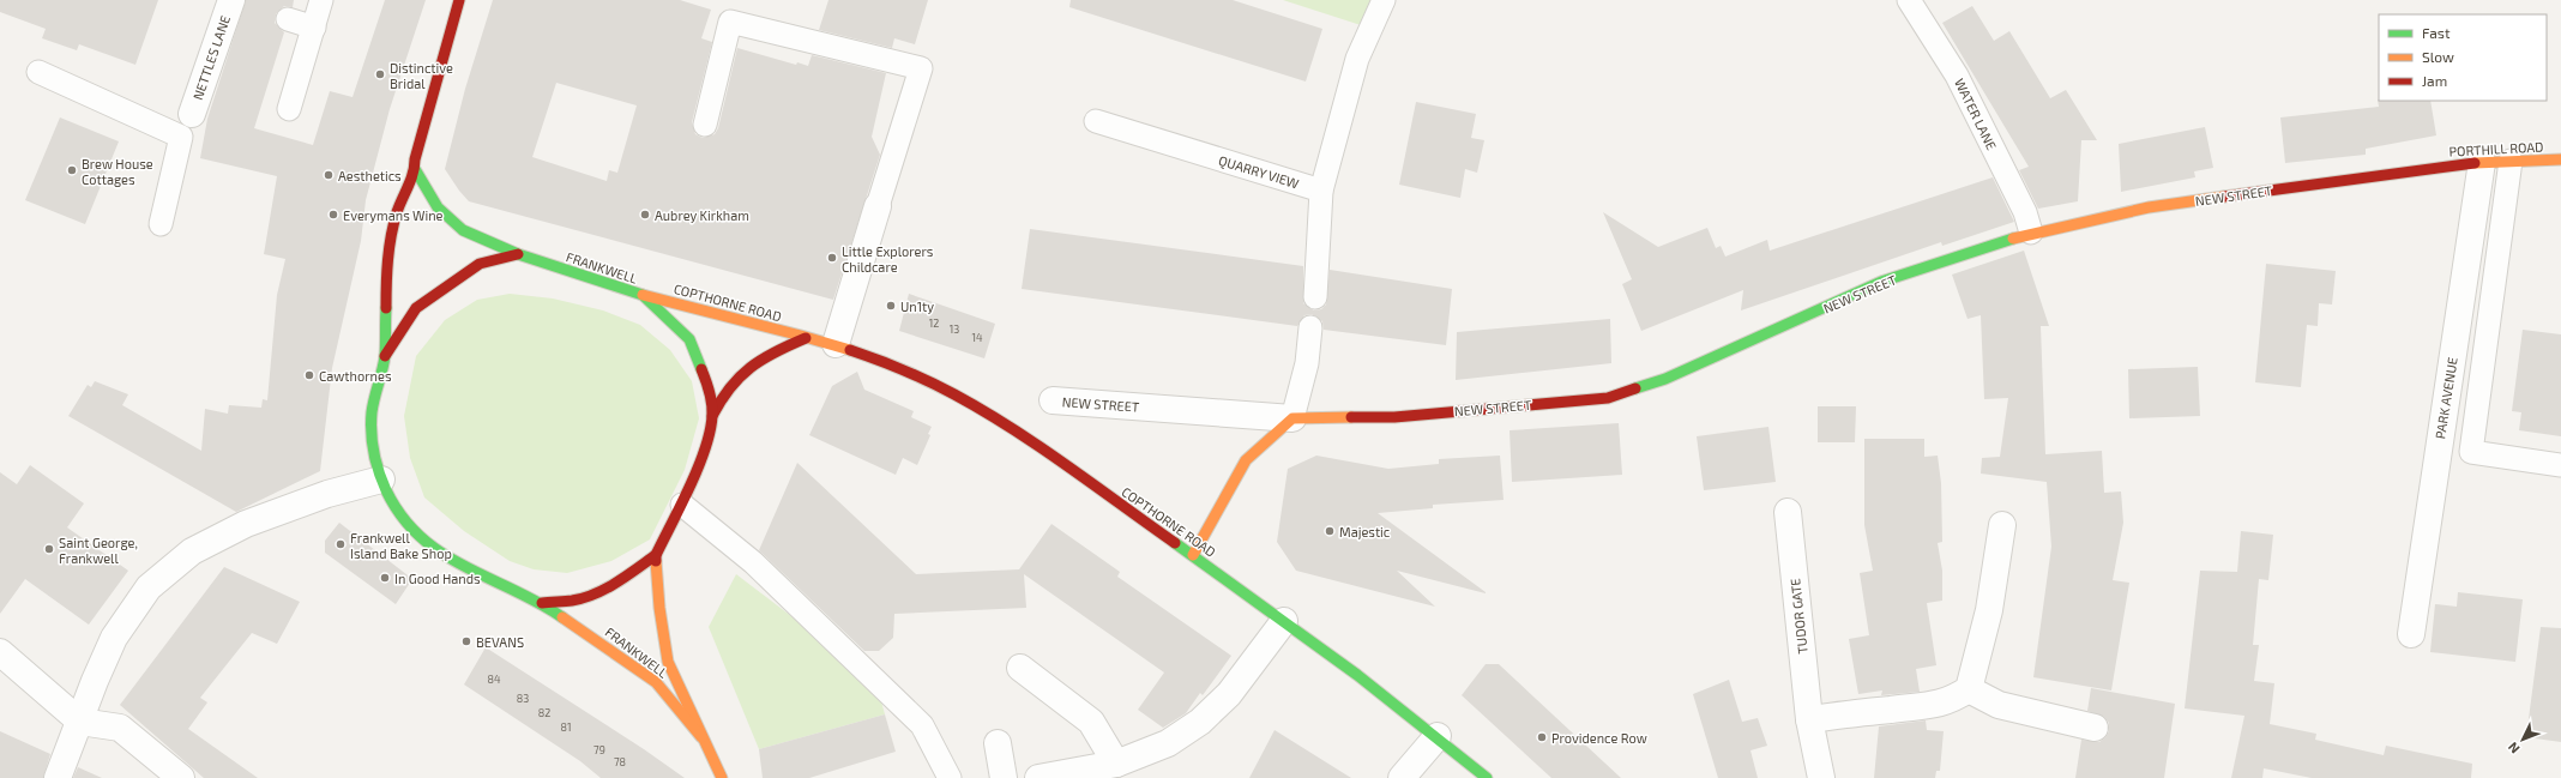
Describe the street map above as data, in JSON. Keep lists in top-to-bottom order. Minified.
{"streets":{"main road":["PORTHILL ROAD","NEW STREET","FRANKWELL","COPTHORNE ROAD"],"street":["NETTLES LANE","PARK AVENUE","TUDOR GATE"],"lane":["WATER LANE","QUARRY VIEW"]},"crossings":[["WATER LANE","NEW STREET"],["PORTHILL ROAD","NEW STREET"],["PORTHILL ROAD","PARK AVENUE"],["FRANKWELL","COPTHORNE ROAD"]],"places":["Distinctive Bridal","Brew House Cottages","Aesthetics","Everymans Wine","Aubrey Kirkham","Little Explorers Childcare","Un1ty","Cawthornes","Majestic","Frankwell Island Bake Shop","Saint George, Frankwell","In Good Hands","BEVANS","Providence Row"],"house_numbers":["12","13","14","84","83","82","81","79","78"],"legend":["Fast","Slow","Jam"],"north":"bottom left"}
